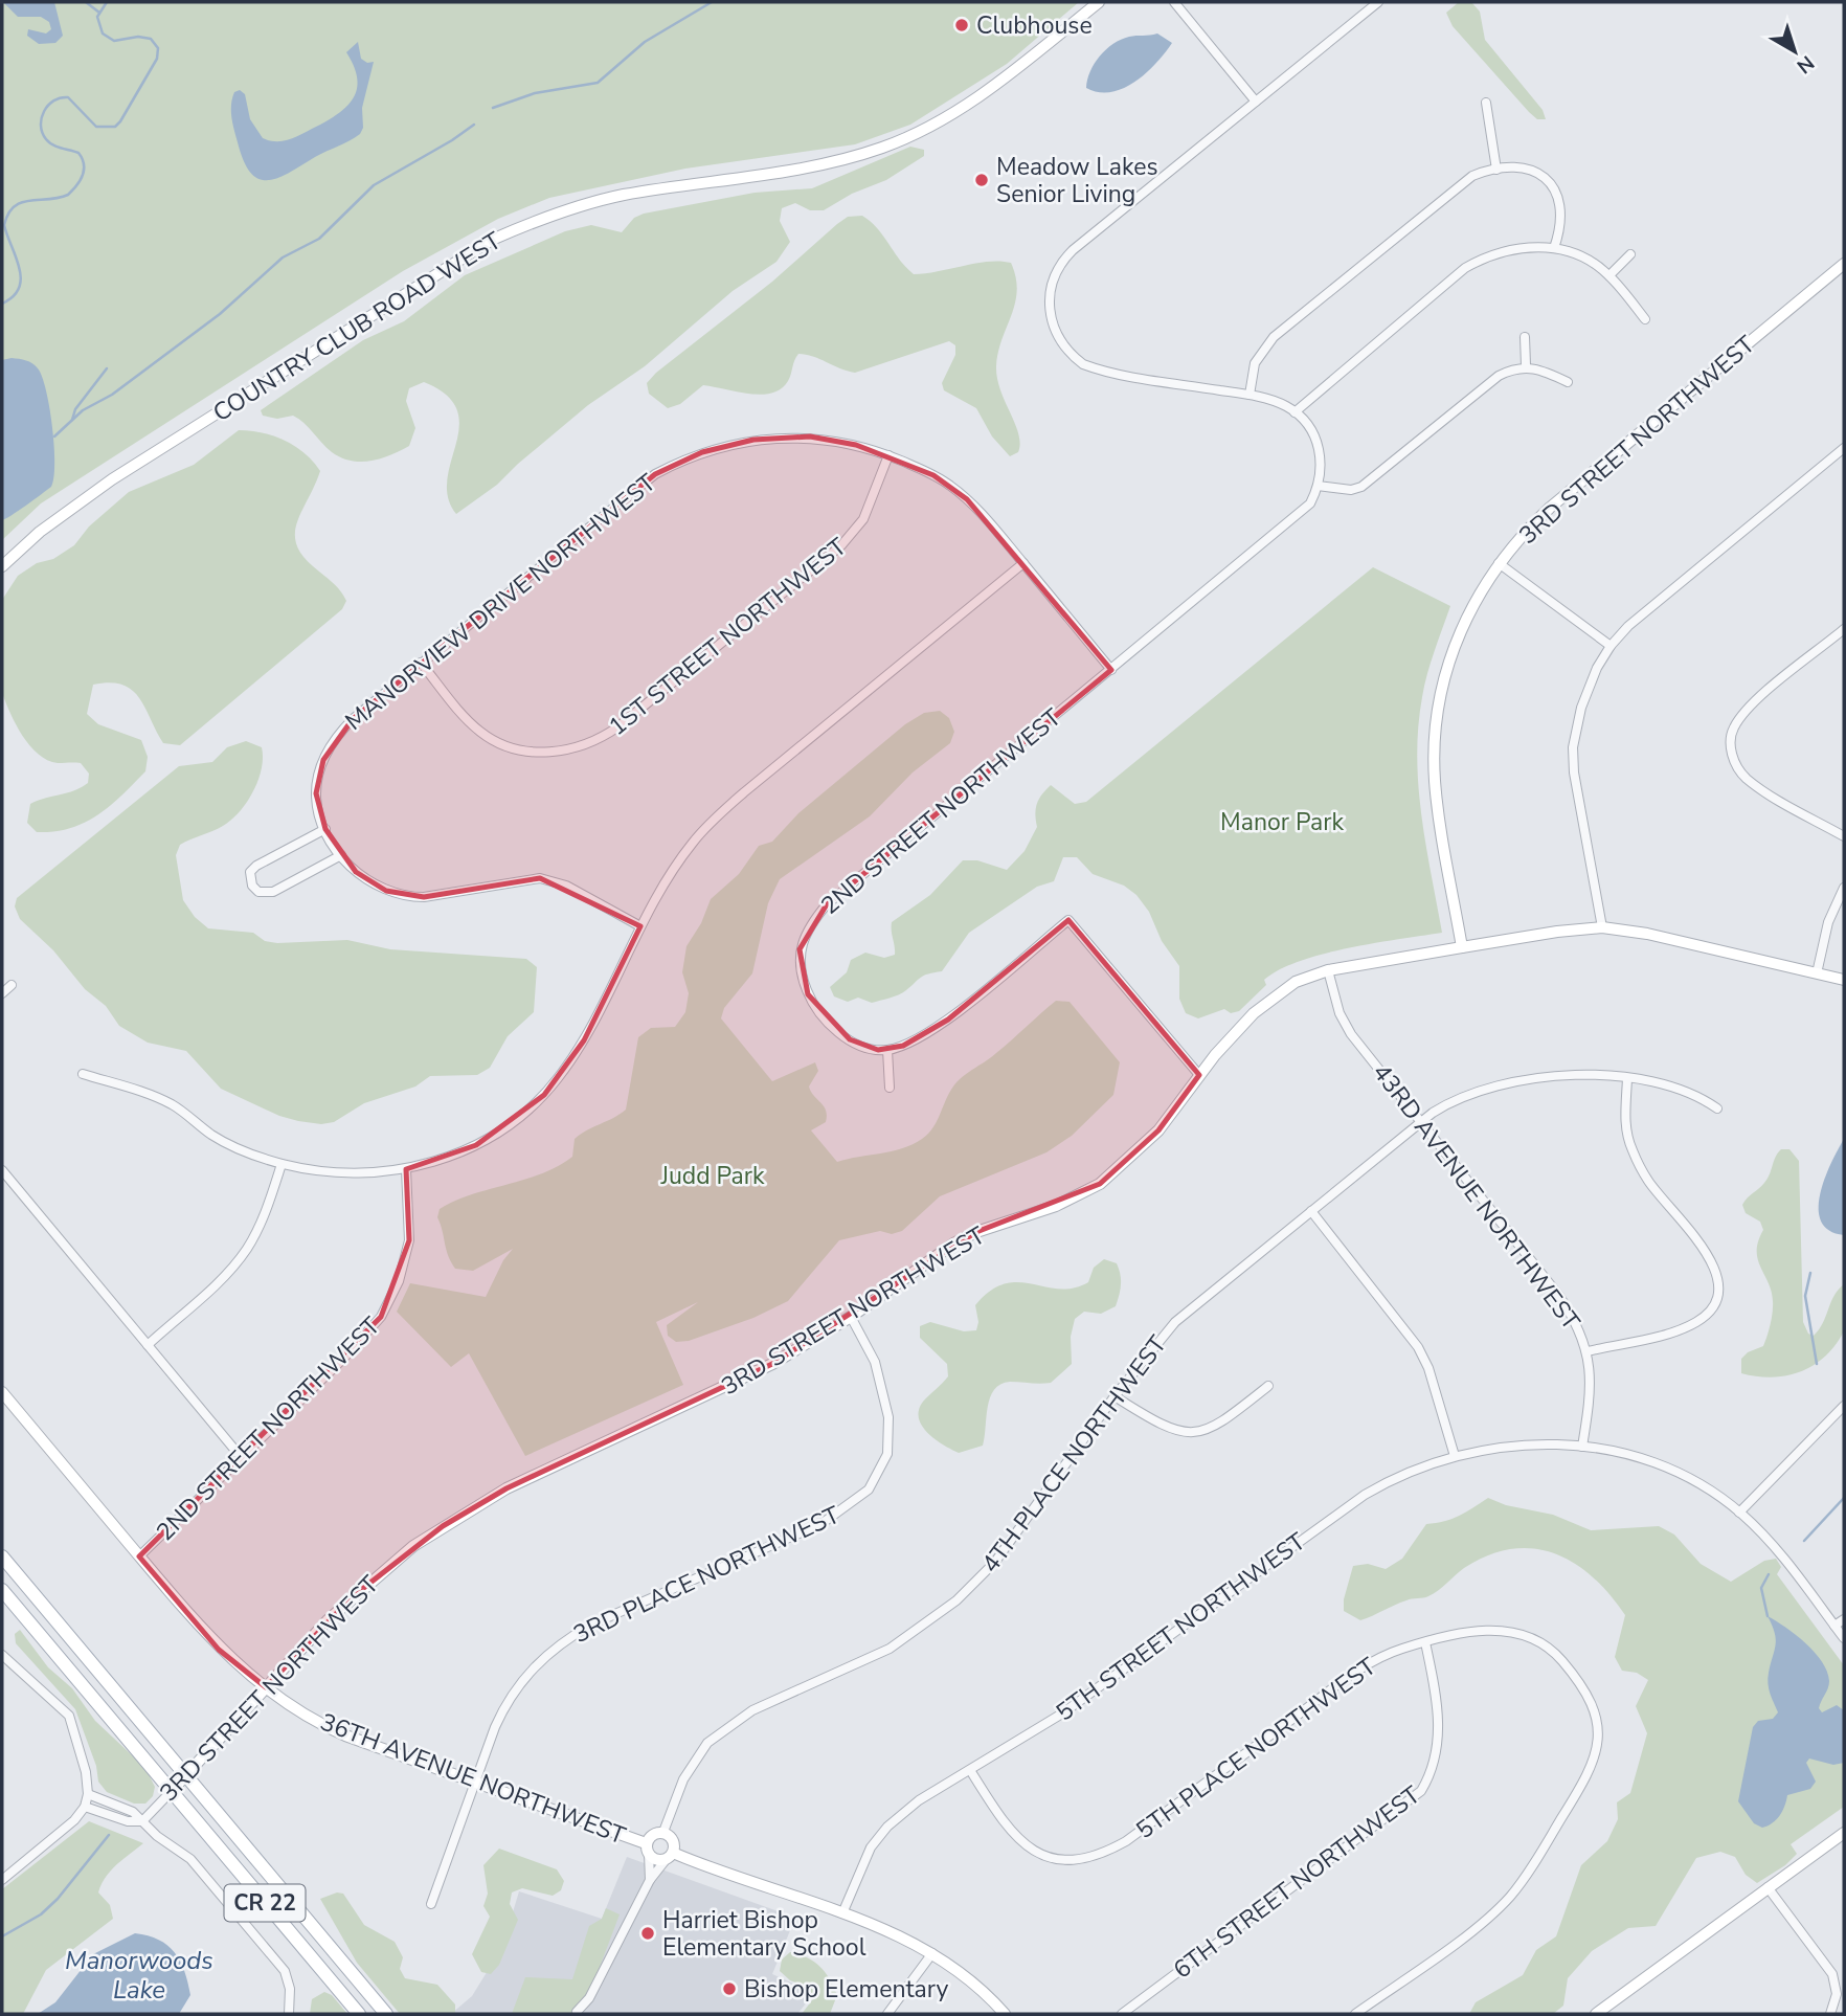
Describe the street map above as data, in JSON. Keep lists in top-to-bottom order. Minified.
{"streets":{"main road":["CR 22"],"street":["COUNTRY CLUB ROAD WEST","3RD STREET NORTHWEST","MANORVIEW DRIVE NORTHWEST","1ST STREET NORTHWEST","2ND STREET NORTHWEST","43RD AVENUE NORTHWEST","4TH PLACE NORTHWEST","3RD PLACE NORTHWEST","5TH STREET NORTHWEST","5TH PLACE NORTHWEST","36TH AVENUE NORTHWEST","6TH STREET NORTHWEST"]},"crossings":[["3RD STREET NORTHWEST","43RD AVENUE NORTHWEST"],["3RD STREET NORTHWEST","3RD PLACE NORTHWEST"],["3RD STREET NORTHWEST","36TH AVENUE NORTHWEST"],["3RD STREET NORTHWEST","CR 22"],["MANORVIEW DRIVE NORTHWEST","1ST STREET NORTHWEST"],["MANORVIEW DRIVE NORTHWEST","2ND STREET NORTHWEST"],["2ND STREET NORTHWEST","36TH AVENUE NORTHWEST"],["43RD AVENUE NORTHWEST","4TH PLACE NORTHWEST"],["43RD AVENUE NORTHWEST","5TH STREET NORTHWEST"],["4TH PLACE NORTHWEST","36TH AVENUE NORTHWEST"],["3RD PLACE NORTHWEST","36TH AVENUE NORTHWEST"],["5TH STREET NORTHWEST","5TH PLACE NORTHWEST"],["5TH STREET NORTHWEST","36TH AVENUE NORTHWEST"],["5TH PLACE NORTHWEST","6TH STREET NORTHWEST"]],"water":["Manorwoods Lake"],"parks":["Manor Park","Judd Park"],"places":["Clubhouse","Meadow Lakes Senior Living","Harriet Bishop Elementary School","Bishop Elementary"],"north":"bottom right"}
